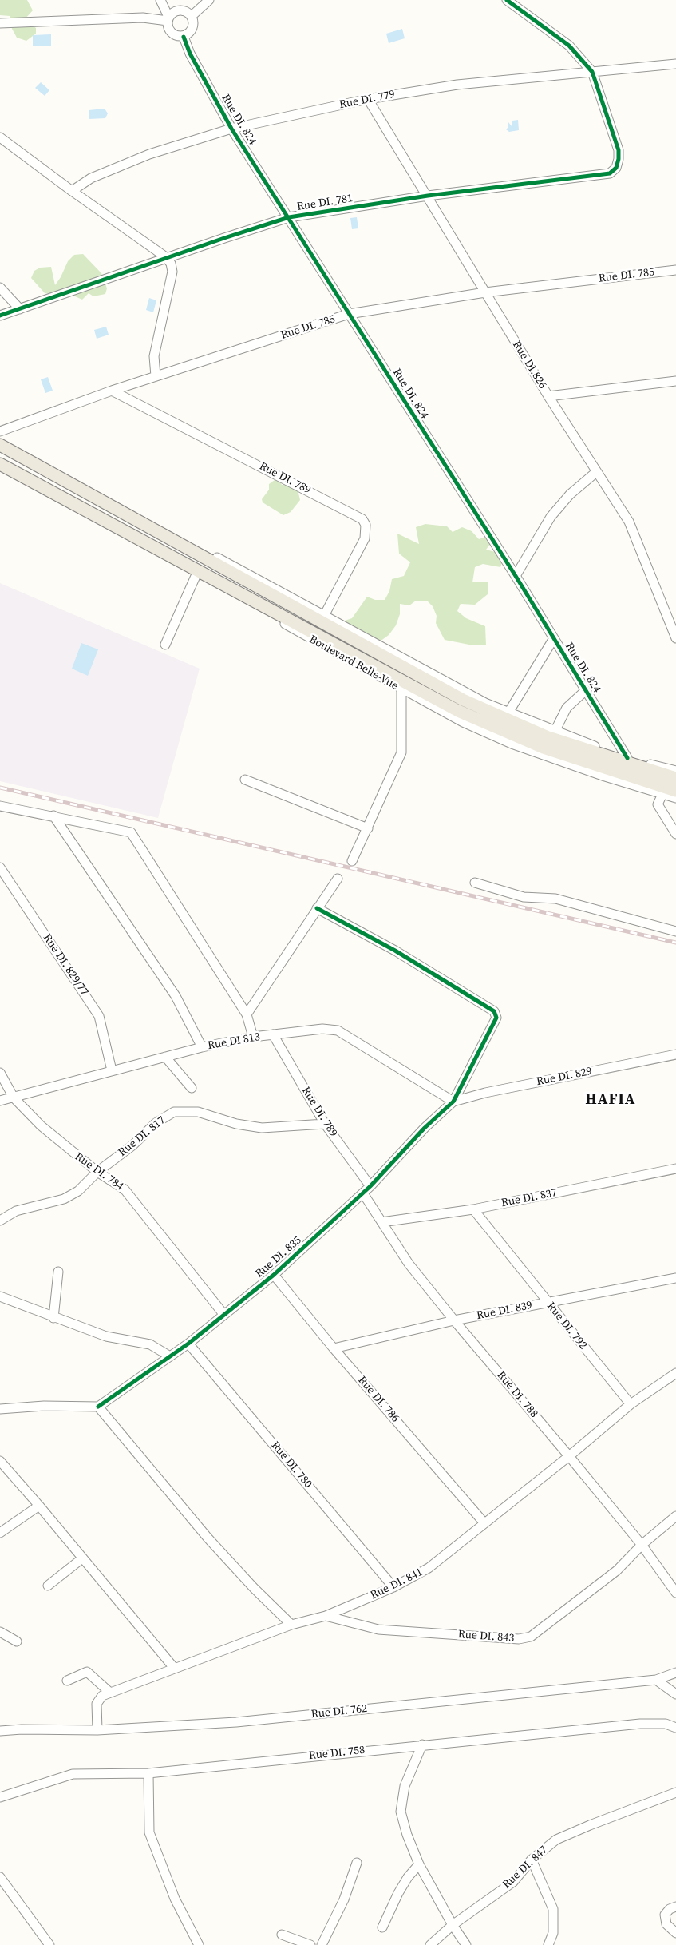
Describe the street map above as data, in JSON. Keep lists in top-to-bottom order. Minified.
{"streets":{"main road":["Boulevard Belle-Vue"],"street":["Rue DI. 779","Rue DI. 824","Rue DI. 781","Rue DI. 785","Rue DI.826","Rue DI. 789","Rue DI. 829/77","Rue DI 813","Rue DI. 829","Rue DI. 817","Rue DI. 784","Rue DI. 837","Rue DI. 835","Rue DI. 839","Rue DI. 792","Rue DI. 788","Rue DI. 786","Rue DI. 780","Rue DI. 841","Rue DI. 843","Rue DI. 762","Rue DI. 758","Rue DI. 847"]},"crossings":[["Rue DI. 779","Rue DI. 824"],["Rue DI. 779","Rue DI. 781"],["Rue DI. 779","Rue DI.826"],["Rue DI. 824","Rue DI. 781"],["Rue DI. 824","Rue DI. 785"],["Rue DI. 824","Boulevard Belle-Vue"],["Rue DI. 781","Rue DI.826"],["Rue DI. 785","Rue DI.826"],["Rue DI. 785","Rue DI. 789"],["Rue DI. 789","Boulevard Belle-Vue"],["Rue DI. 789","Rue DI 813"],["Rue DI. 789","Rue DI. 817"],["Rue DI. 789","Rue DI. 835"],["Rue DI. 829/77","Rue DI 813"],["Rue DI 813","Rue DI. 829"],["Rue DI 813","Rue DI. 784"],["Rue DI 813","Rue DI. 835"],["Rue DI. 829","Rue DI. 835"],["Rue DI. 817","Rue DI. 784"],["Rue DI. 784","Rue DI. 835"],["Rue DI. 837","Rue DI. 792"],["Rue DI. 837","Rue DI. 788"],["Rue DI. 835","Rue DI. 788"],["Rue DI. 835","Rue DI. 786"],["Rue DI. 835","Rue DI. 780"],["Rue DI. 839","Rue DI. 792"],["Rue DI. 839","Rue DI. 788"],["Rue DI. 839","Rue DI. 786"],["Rue DI. 792","Rue DI. 841"],["Rue DI. 788","Rue DI. 841"],["Rue DI. 788","Rue DI. 843"],["Rue DI. 786","Rue DI. 841"],["Rue DI. 780","Rue DI. 841"],["Rue DI. 841","Rue DI. 843"],["Rue DI. 841","Rue DI. 762"]],"districts":["HAFIA"]}
